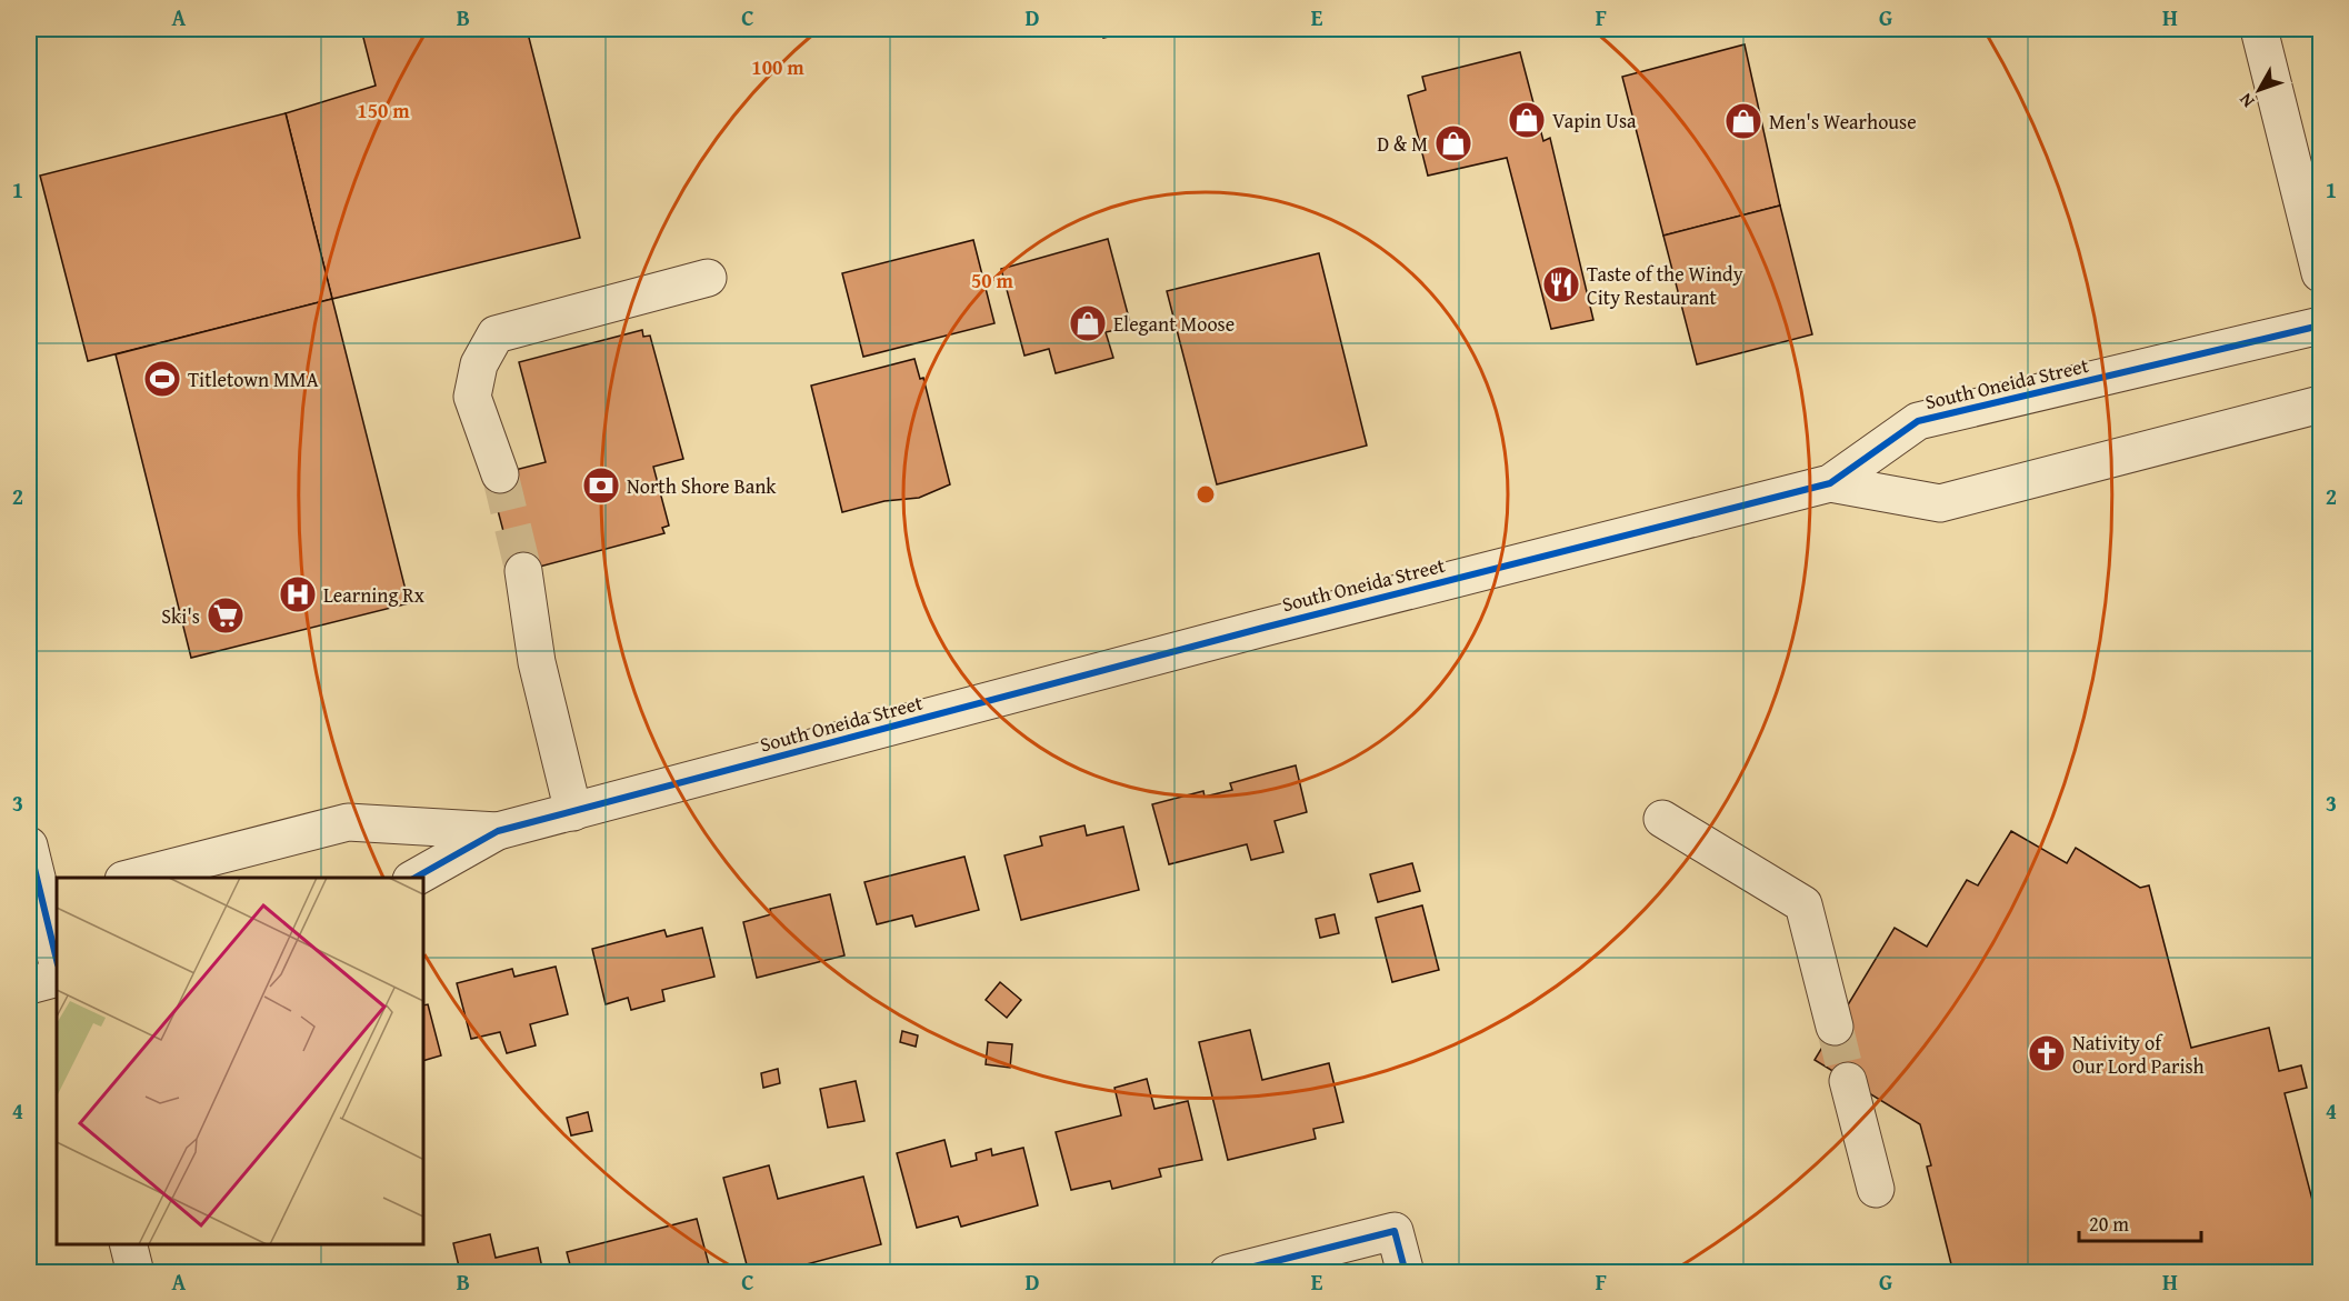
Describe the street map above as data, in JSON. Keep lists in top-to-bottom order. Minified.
{"streets":{"street":["South Oneida Street"]},"places":{"shop":["Vapin Usa","Men's Wearhouse","D & M","Elegant Moose"],"restaurant":["Taste of the Windy City Restaurant"],"sports":["Titletown MMA"],"bank":["North Shore Bank"],"hospital":["Learning Rx"],"supermarket":["Ski's"],"church":["Nativity of Our Lord Parish"]},"scale_bar":"20 m","north":"bottom left","grid":{"columns":["A","B","C","D","E","F","G","H"],"rows":["1","2","3","4"]},"rings":["100 m","150 m","50 m"]}
